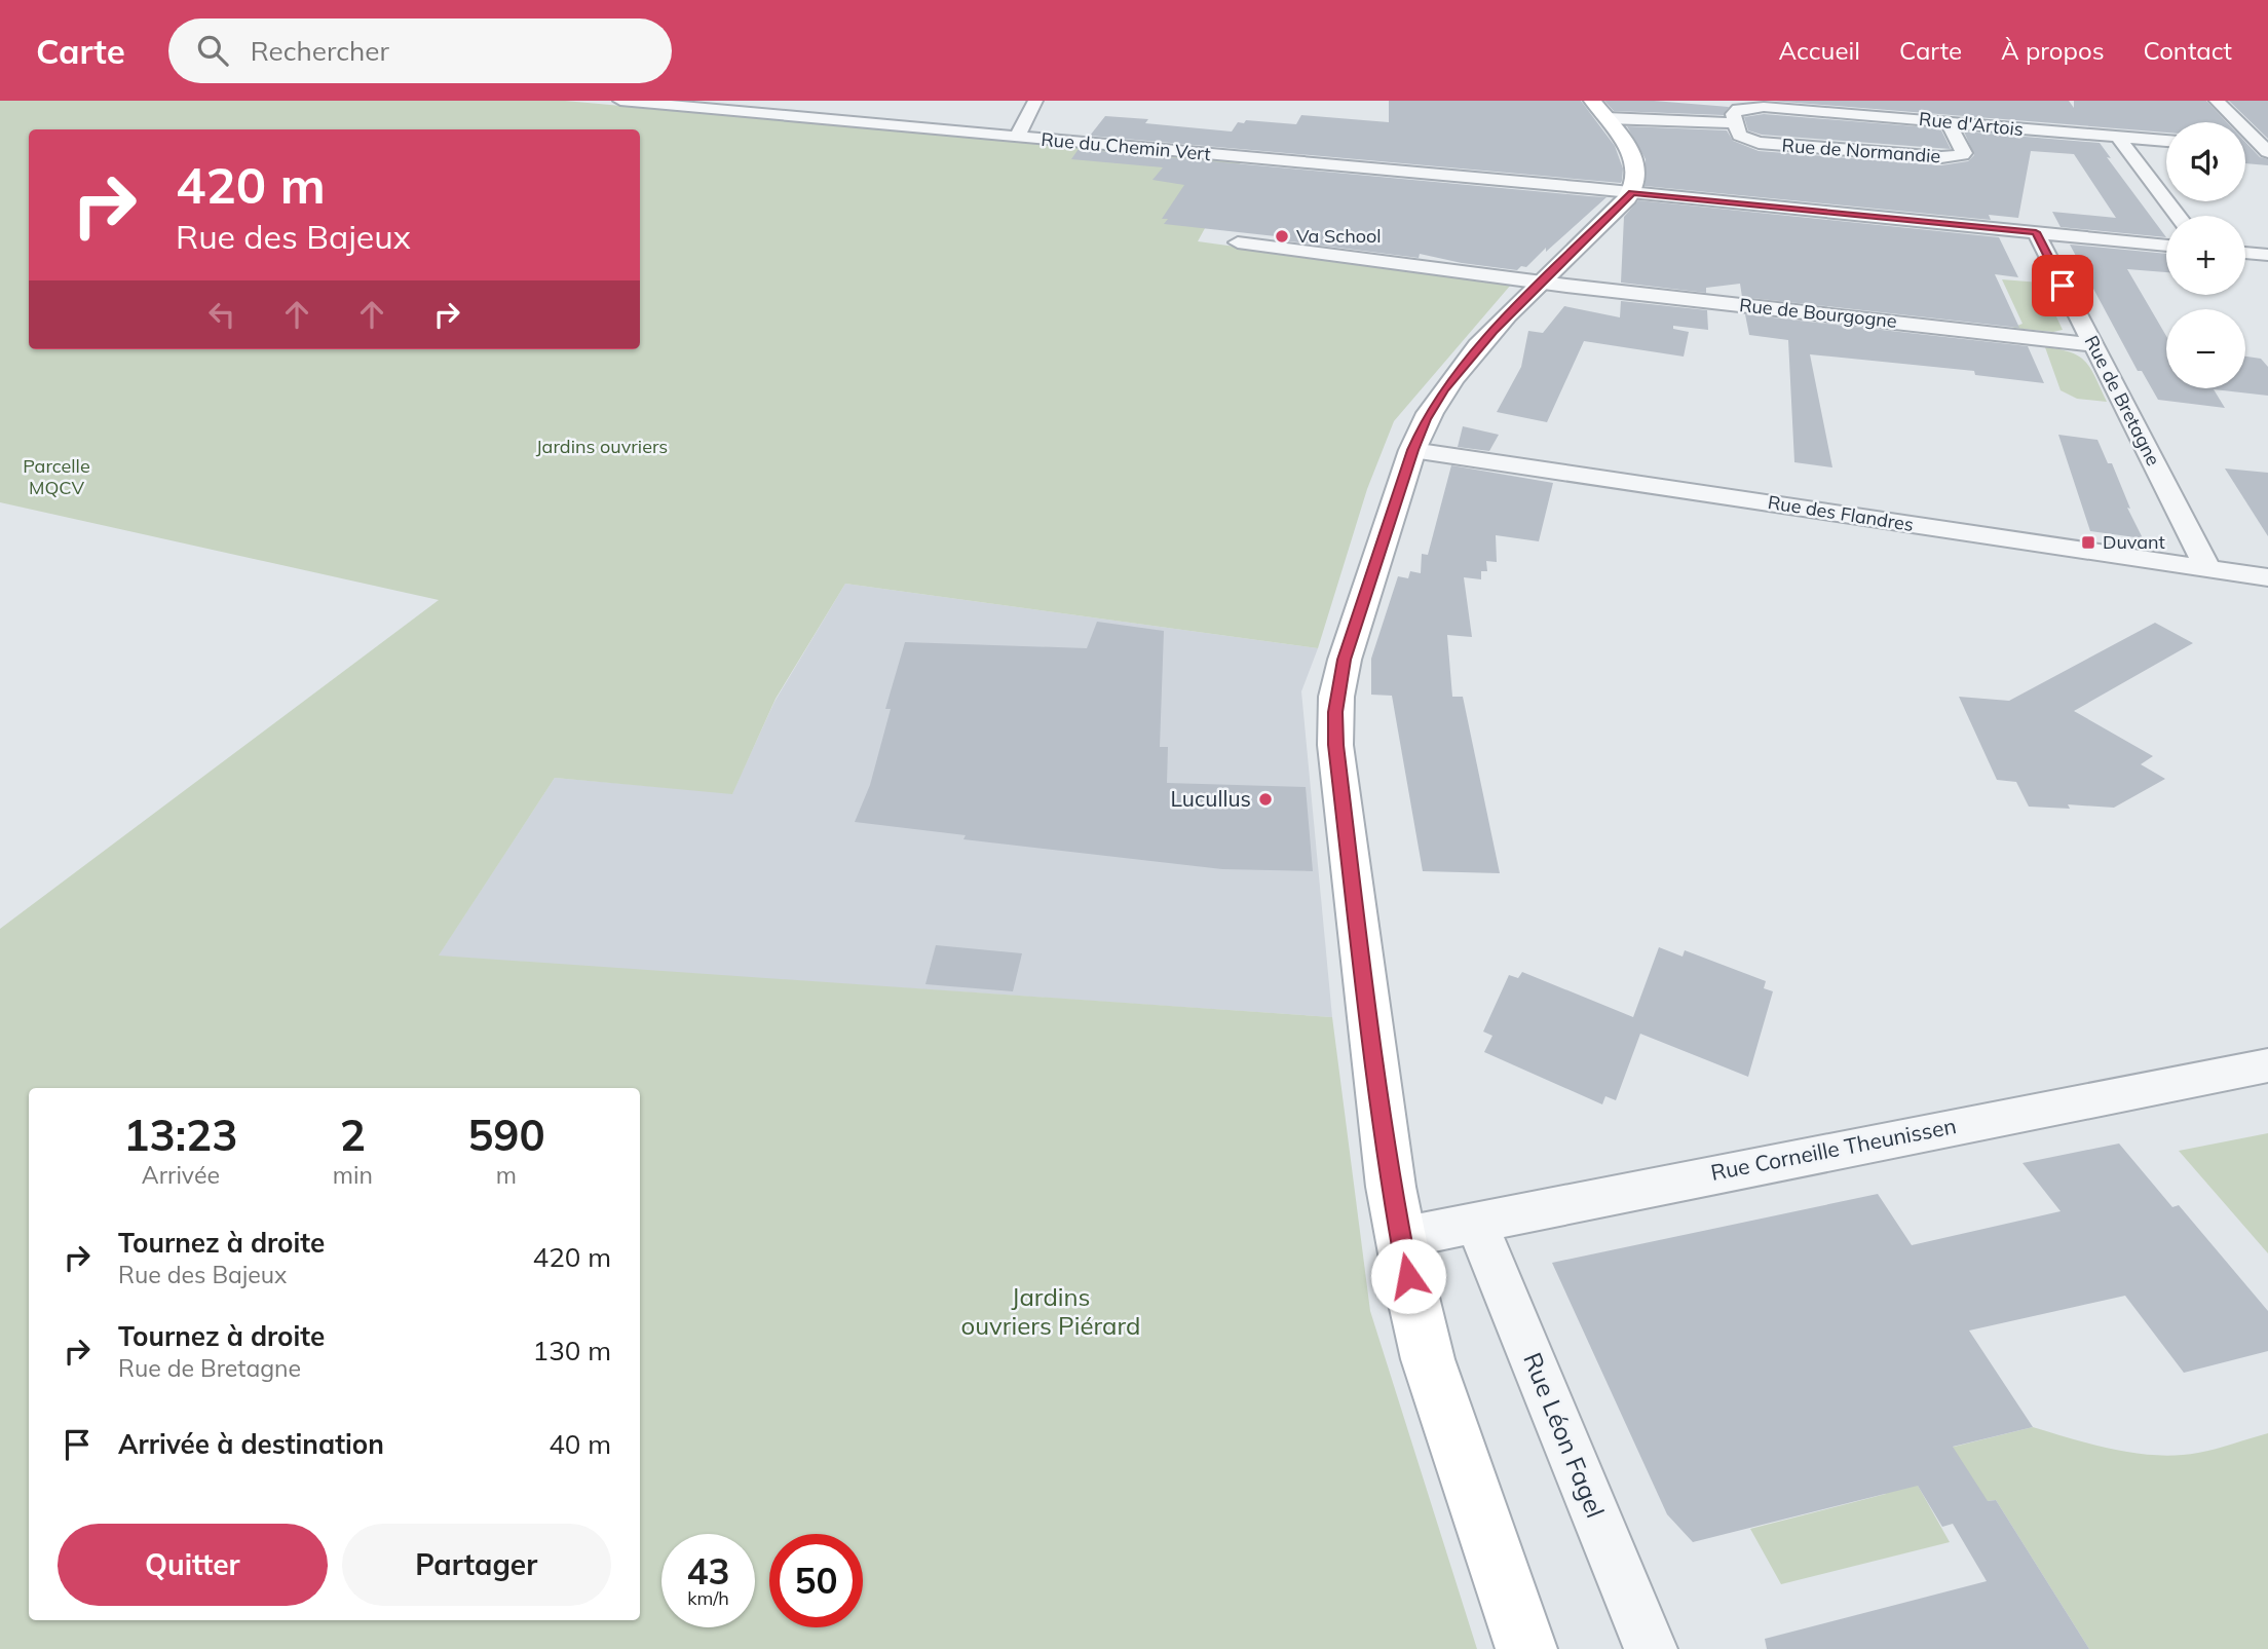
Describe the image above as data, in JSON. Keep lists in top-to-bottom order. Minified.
{"streets":{"street":["Rue d'Artois","Rue du Chemin Vert","Rue de Normandie","Rue de Bourgogne","Rue de Bretagne","Rue des Flandres","Rue Corneille Theunissen","Rue Léon Fagel"]},"crossings":[["Rue d'Artois","Rue de Normandie"],["Rue du Chemin Vert","Rue de Bretagne"],["Rue de Bourgogne","Rue de Bretagne"],["Rue de Bretagne","Rue des Flandres"],["Rue Corneille Theunissen","Rue Léon Fagel"]],"parks":["Jardins ouvriers","Parcelle MQCV","Jardins ouvriers Piérard"],"places":{"other":["Va School","Lucullus"],"transit":["Duvant"]},"page":{"header":"Carte","search":"Rechercher","nav":["Accueil","Carte","À propos","Contact"],"map_buttons":["+","−"],"turn":["420 m","Rue des Bajeux"],"eta":["13:23","Arrivée","2","min","590","m"],"list":[{"name":"Tournez à droite","note":"Rue des Bajeux","value":"420 m"},{"name":"Tournez à droite","note":"Rue de Bretagne","value":"130 m"},{"name":"Arrivée à destination","value":"40 m"}],"buttons":["Quitter","Partager"],"speed":"43 km/h","limit":"50"}}
